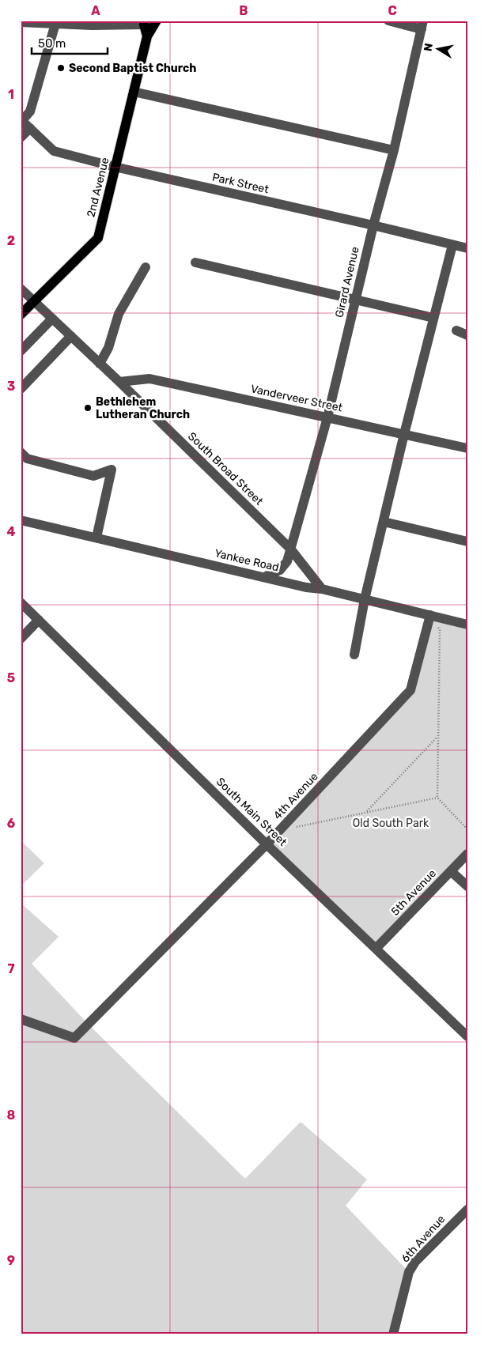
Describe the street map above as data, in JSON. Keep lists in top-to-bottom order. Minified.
{"streets":{"main road":["2nd Avenue"],"street":["Park Street","Girard Avenue","Vanderveer Street","South Broad Street","Yankee Road","4th Avenue","South Main Street","5th Avenue","6th Avenue"]},"crossings":[["Park Street","2nd Avenue"],["Park Street","Girard Avenue"],["2nd Avenue","South Broad Street"],["Girard Avenue","Vanderveer Street"],["Girard Avenue","South Broad Street"],["Girard Avenue","Yankee Road"],["Vanderveer Street","South Broad Street"],["South Broad Street","Yankee Road"],["Yankee Road","4th Avenue"],["4th Avenue","South Main Street"],["South Main Street","5th Avenue"]],"parks":["Old South Park"],"places":["Second Baptist Church","Bethlehem Lutheran Church"],"scale_bar":"50 m","north":"left","grid":{"columns":["A","B","C"],"rows":["1","2","3","4","5","6","7","8","9"]}}
